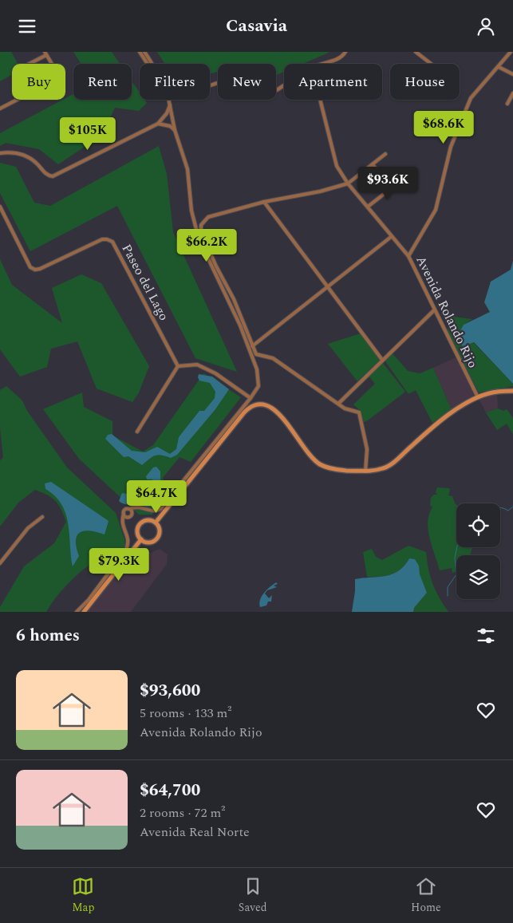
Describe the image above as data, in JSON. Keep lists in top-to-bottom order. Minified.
{"streets":{"street":["Paseo del Lago","Avenida Rolando Rijo"]},"page":{"header":"Casavia","chip":["Buy","Rent","Filters","New","Apartment","House"],"price":["$68.6K","$105K","$93.6K","$66.2K","$64.7K","$79.3K"],"heading":"6 homes","list":[{"name":"$93,600","note":"5 rooms · 133 m² · Avenida Rolando Rijo"},{"name":"$64,700","note":"2 rooms · 72 m² · Avenida Real Norte"}],"tabs":["Map","Saved","Home"]}}
